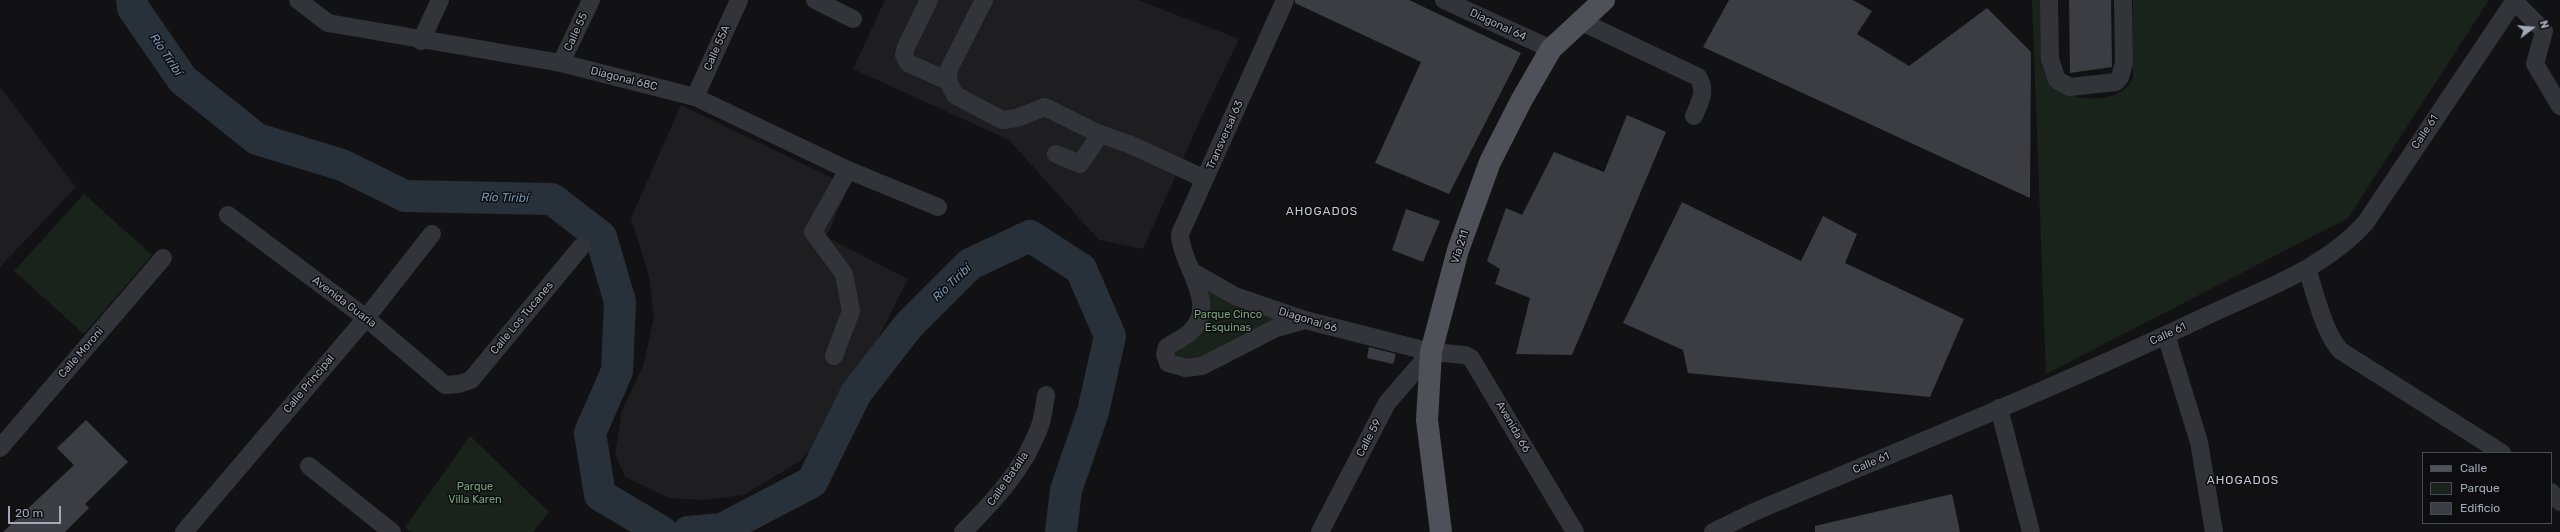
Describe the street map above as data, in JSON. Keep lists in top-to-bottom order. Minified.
{"streets":{"main road":["Vía 211"],"street":["Diagonal 64","Calle 55","Calle 55A","Diagonal 68C","Calle 61","Transversal 63","Avenida Guaria","Calle Los Tucanes","Diagonal 66","Calle Moroni","Calle Principal","Avenida 66","Calle 59","Calle Batalla"]},"crossings":[["Diagonal 64","Vía 211"],["Calle 55","Diagonal 68C"],["Calle 55A","Diagonal 68C"],["Transversal 63","Diagonal 66"],["Vía 211","Diagonal 66"],["Vía 211","Avenida 66"],["Vía 211","Calle 59"],["Avenida Guaria","Calle Los Tucanes"],["Avenida Guaria","Calle Principal"],["Diagonal 66","Avenida 66"],["Diagonal 66","Calle 59"],["Avenida 66","Calle 59"]],"districts":["AHOGADOS","AHOGADOS"],"water":["Río Tiribí"],"parks":["Parque Cinco Esquinas","Parque Villa Karen"],"legend":["Calle","Parque","Edificio"],"scale_bar":"20 m","north":"right"}
